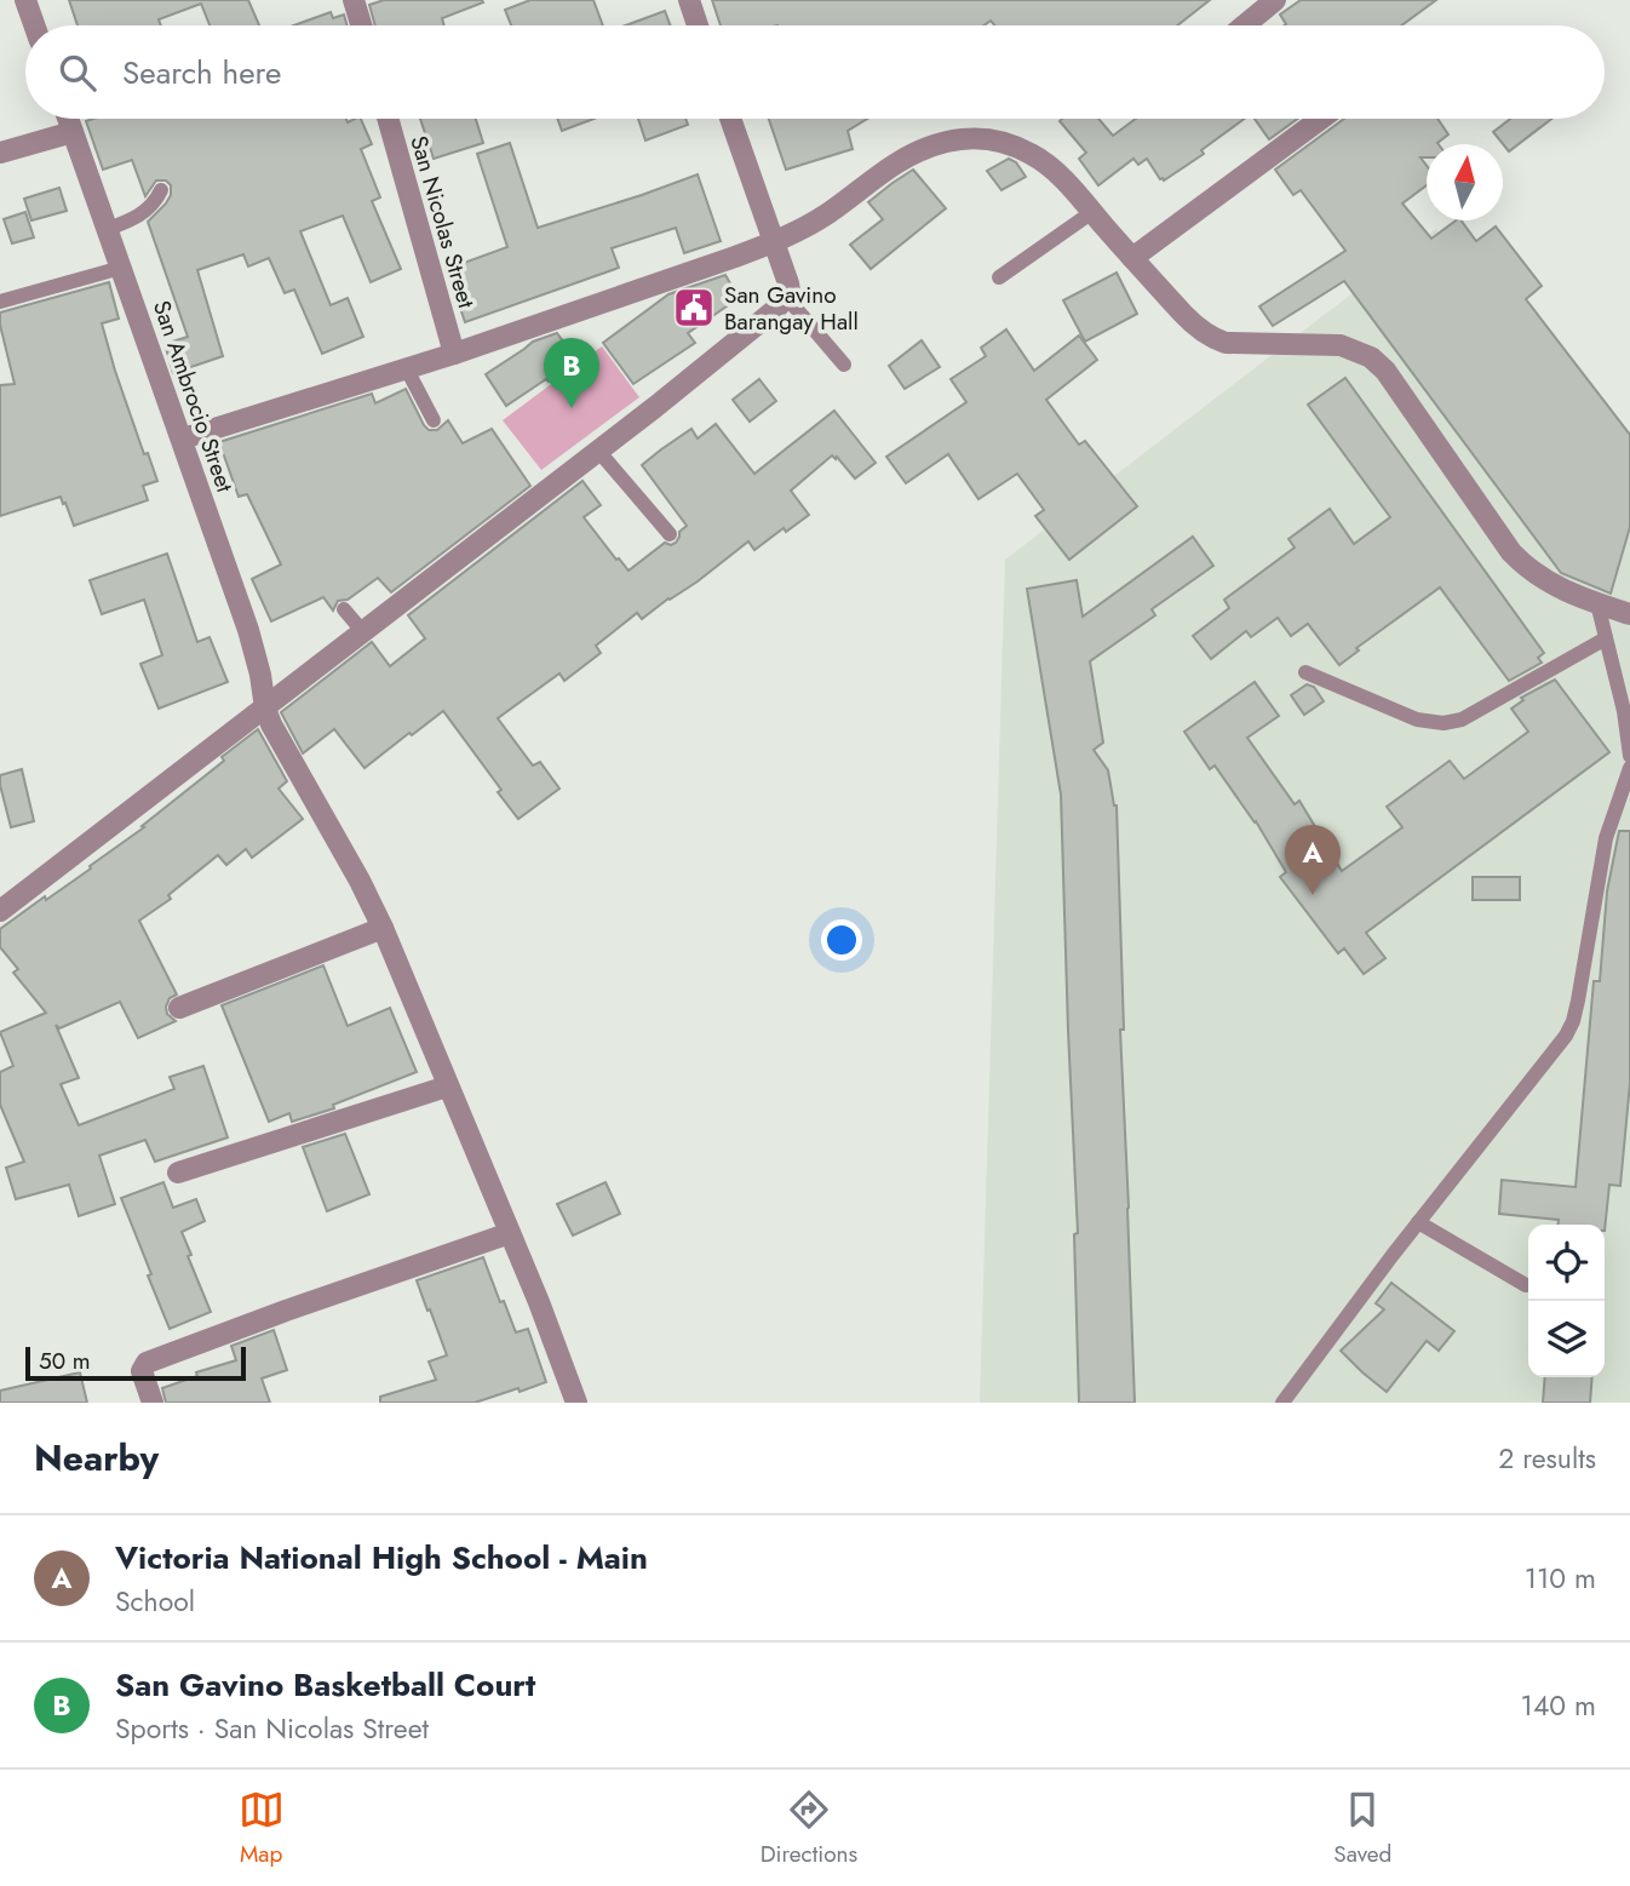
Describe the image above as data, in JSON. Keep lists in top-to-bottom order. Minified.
{"streets":{"street":["San Nicolas Street","San Ambrocio Street"]},"places":{"public building":["San Gavino Barangay Hall"]},"scale_bar":"50 m","north":"top","page":{"search":"Search here","pins":["B","A"],"scale":"50 m","heading":["Nearby","2 results"],"list":[{"mark":"A","name":"Victoria National High School - Main","note":"School","value":"110 m"},{"mark":"B","name":"San Gavino Basketball Court","note":"Sports · San Nicolas Street","value":"140 m"}],"nav":["Map","Directions","Saved"]}}
